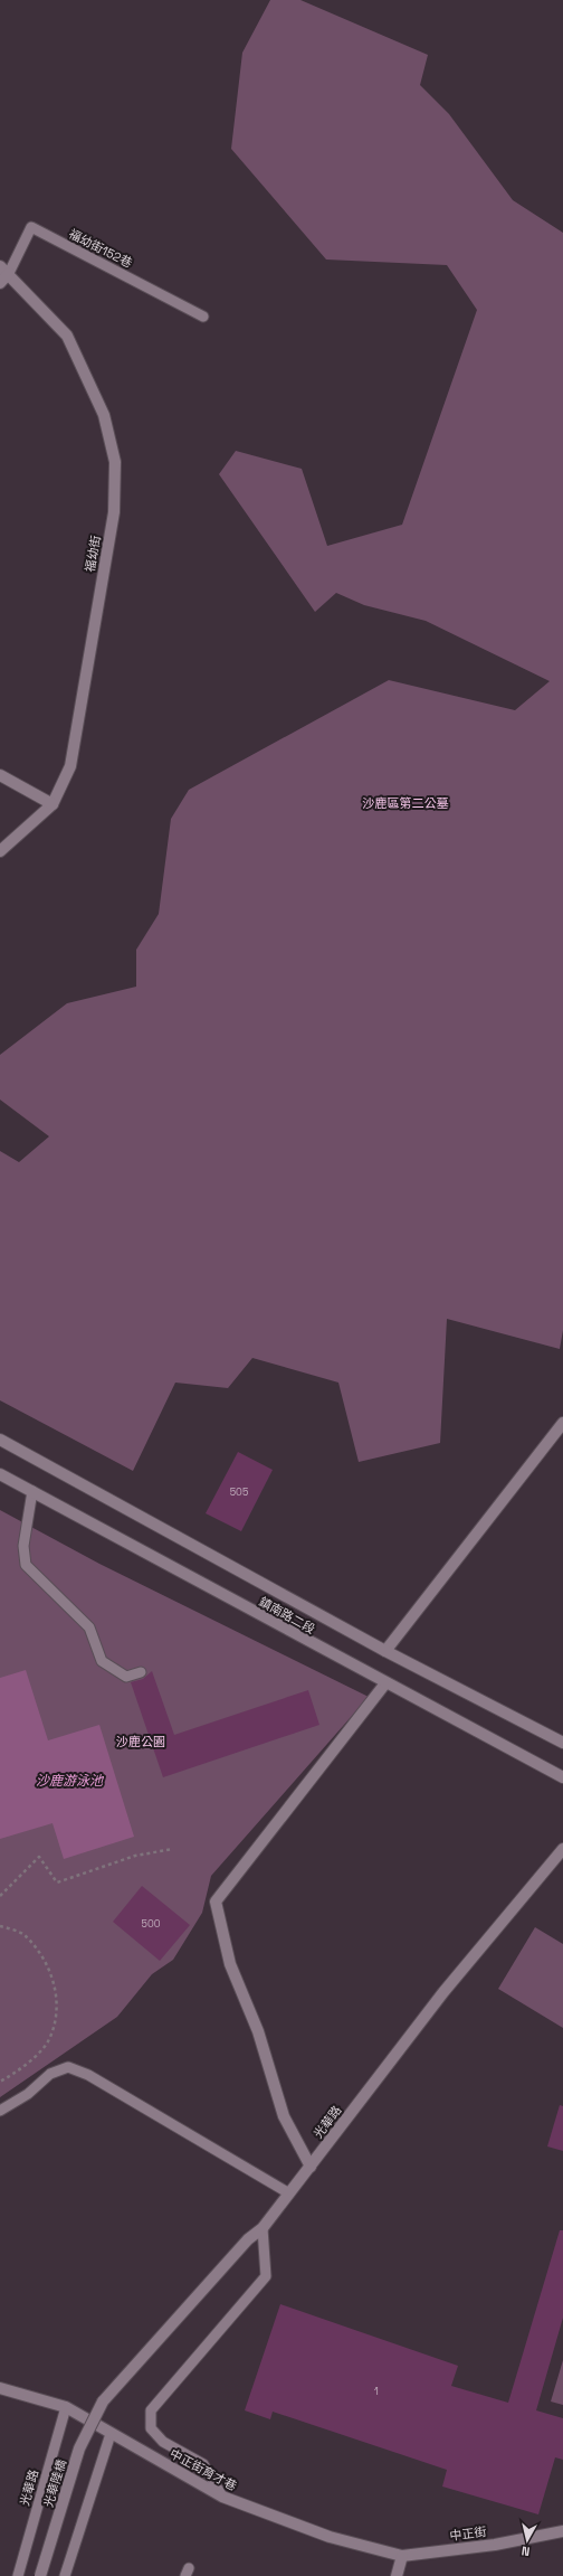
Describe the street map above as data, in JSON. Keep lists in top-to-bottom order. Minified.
{"streets":{"street":["福幼街","鎮南路二段","光華路","中正街育才巷","光華陸橋","中正街"],"lane":["福幼街152巷"]},"crossings":[["福幼街152巷","福幼街"],["光華路","中正街育才巷"],["光華路","光華陸橋"],["中正街育才巷","中正街"]],"water":["沙鹿游泳池"],"parks":["沙鹿區第二公墓","沙鹿公園"],"house_numbers":["505","500","1"],"north":"bottom"}
